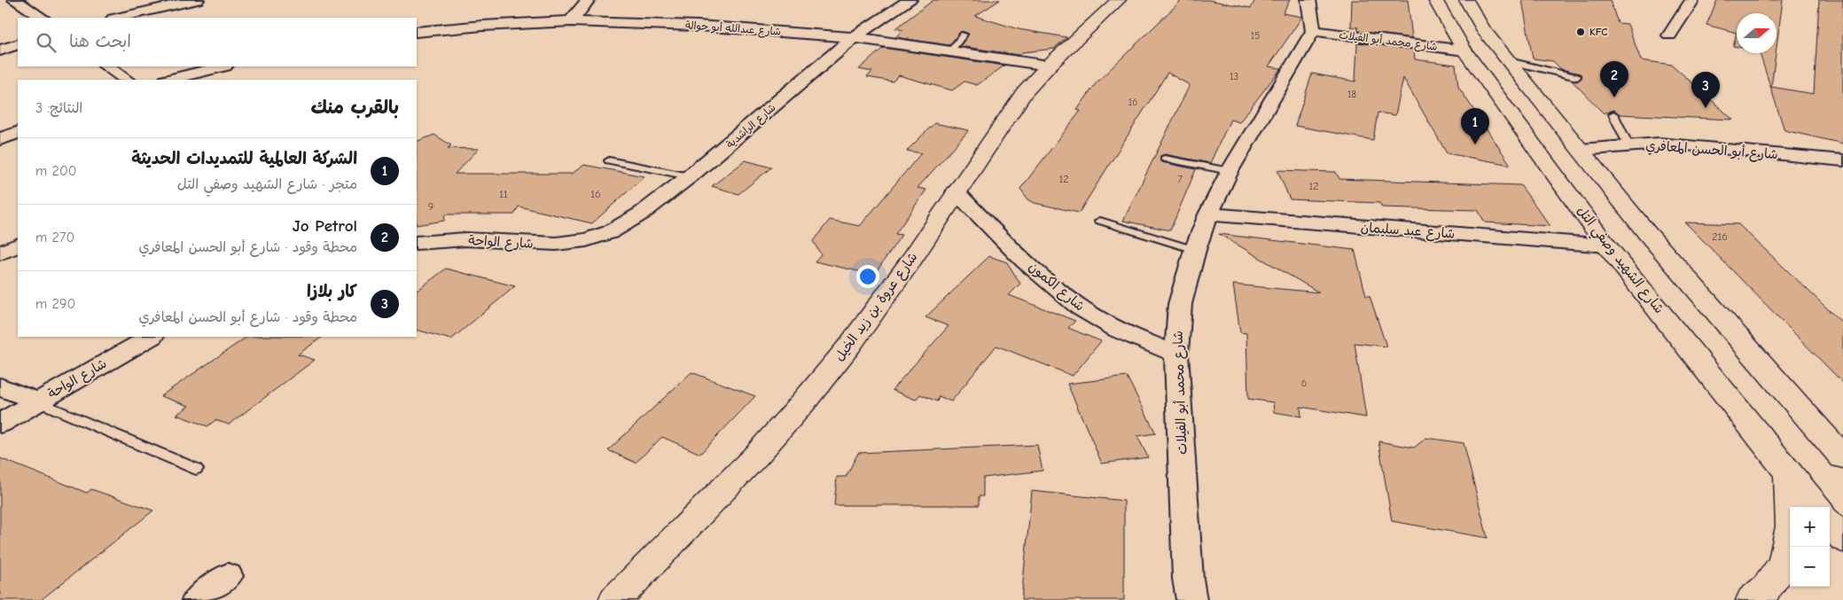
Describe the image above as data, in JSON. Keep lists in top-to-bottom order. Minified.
{"streets":{"main road":["شارع الشهيد وصفي التل","شارع عروة بن زيد الخيل"],"street":["شارع عبدالله أبو حوالة","شارع محمد أبو الفيلات","شارع الراشدية","شارع أبو الحسن المعافري","شارع عبد سليمان","شارع الواحة","شارع الكمون"]},"crossings":[["شارع عبدالله أبو حوالة","شارع الراشدية"],["شارع عبدالله أبو حوالة","شارع عروة بن زيد الخيل"],["شارع محمد أبو الفيلات","شارع عبد سليمان"],["شارع محمد أبو الفيلات","شارع الشهيد وصفي التل"],["شارع محمد أبو الفيلات","شارع الكمون"],["شارع الراشدية","شارع الواحة"],["شارع عبد سليمان","شارع الشهيد وصفي التل"],["شارع الكمون","شارع عروة بن زيد الخيل"]],"places":["KFC"],"house_numbers":["15","13","18","16","12","7","12","11","16","9","216","6"],"north":"right","page":{"search":"ابحث هنا","pins":["2","3","1"],"heading":["بالقرب منك","النتائج: 3"],"list":[{"mark":"1","name":"الشركة العالمية للتمديدات الحديثة","note":"متجر · شارع الشهيد وصفي التل","value":"200 m"},{"mark":"2","name":"Jo Petrol","note":"محطة وقود · شارع أبو الحسن المعافري","value":"270 m"},{"mark":"3","name":"كار بلازا","note":"محطة وقود · شارع أبو الحسن المعافري","value":"290 m"}],"map_buttons":["+","−"]}}
